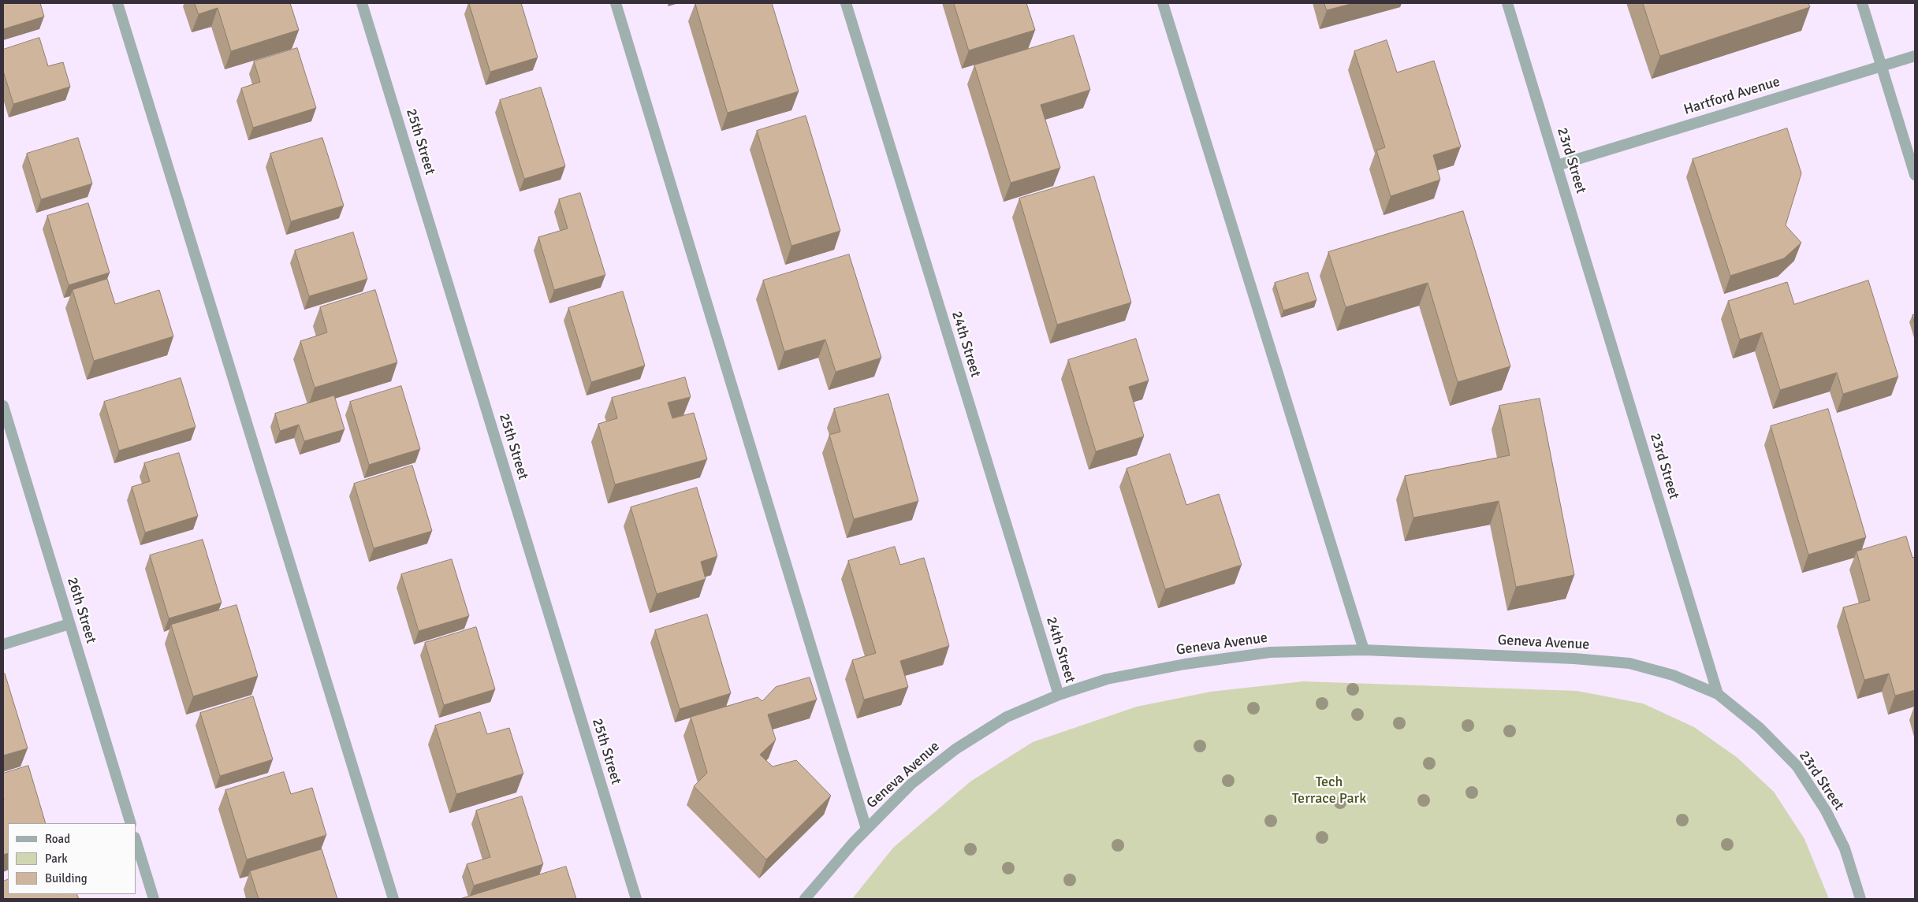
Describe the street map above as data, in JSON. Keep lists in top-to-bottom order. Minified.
{"streets":{"street":["Hartford Avenue","25th Street","23rd Street","24th Street","26th Street","Geneva Avenue"]},"crossings":[["Hartford Avenue","23rd Street"],["23rd Street","Geneva Avenue"],["24th Street","Geneva Avenue"]],"parks":["Tech Terrace Park"],"legend":["Road","Park","Building"]}
